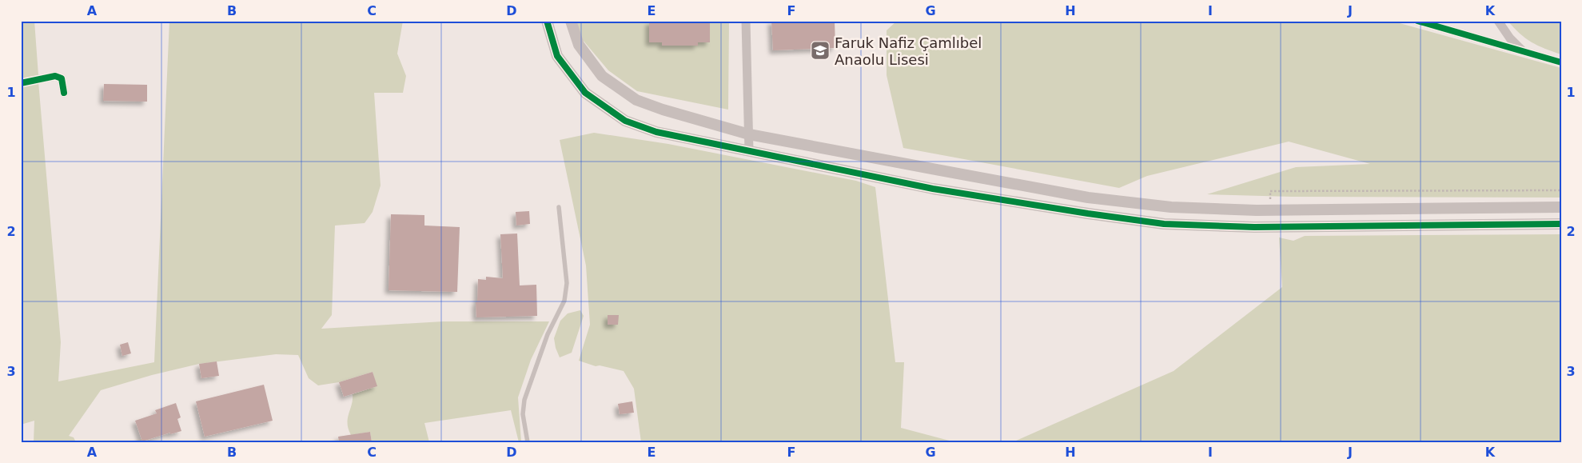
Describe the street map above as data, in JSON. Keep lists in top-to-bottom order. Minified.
{"places":{"school or university":["Faruk Nafiz Çamlıbel Anaolu Lisesi"]},"grid":{"columns":["A","B","C","D","E","F","G","H","I","J","K"],"rows":["1","2","3"]}}
